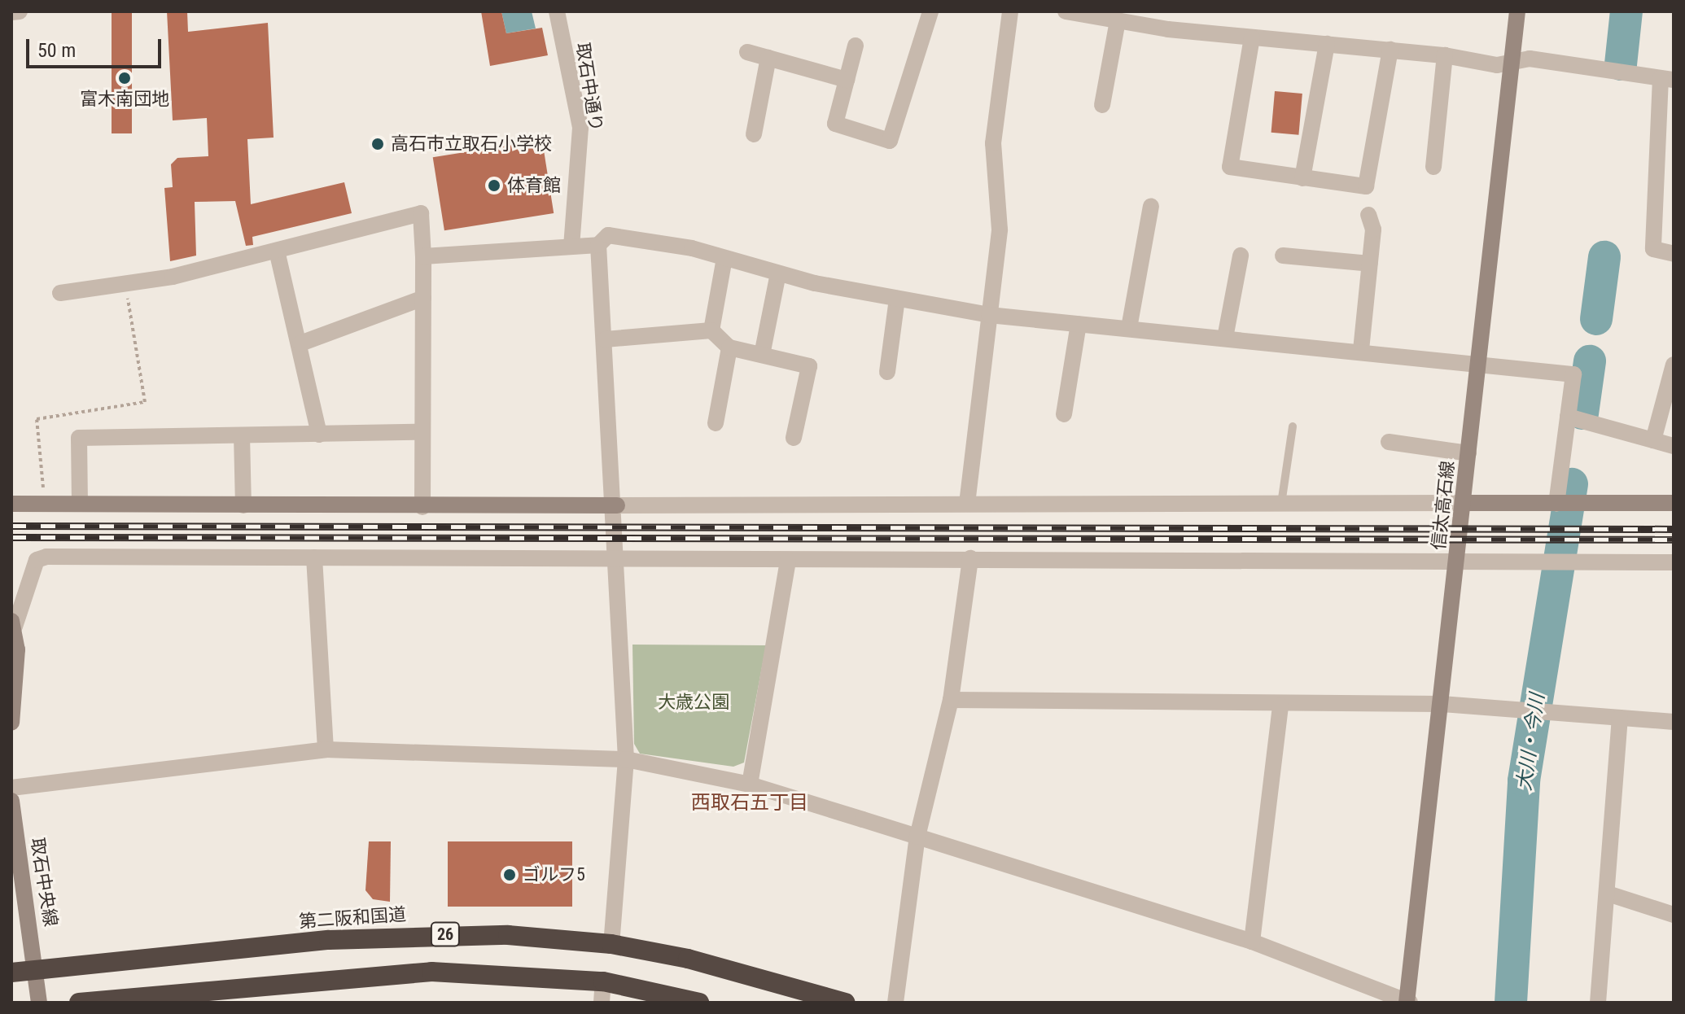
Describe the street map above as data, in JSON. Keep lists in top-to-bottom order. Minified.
{"streets":{"highway":["第二阪和国道","26"],"street":["取石中通り","信太高石線","取石中央線"]},"crossings":[["取石中央線","第二阪和国道"]],"districts":["西取石五丁目"],"water":["大川・今川"],"parks":["大歳公園"],"places":["富木南団地","高石市立取石小学校","体育館","ゴルフ5"],"scale_bar":"50 m"}
